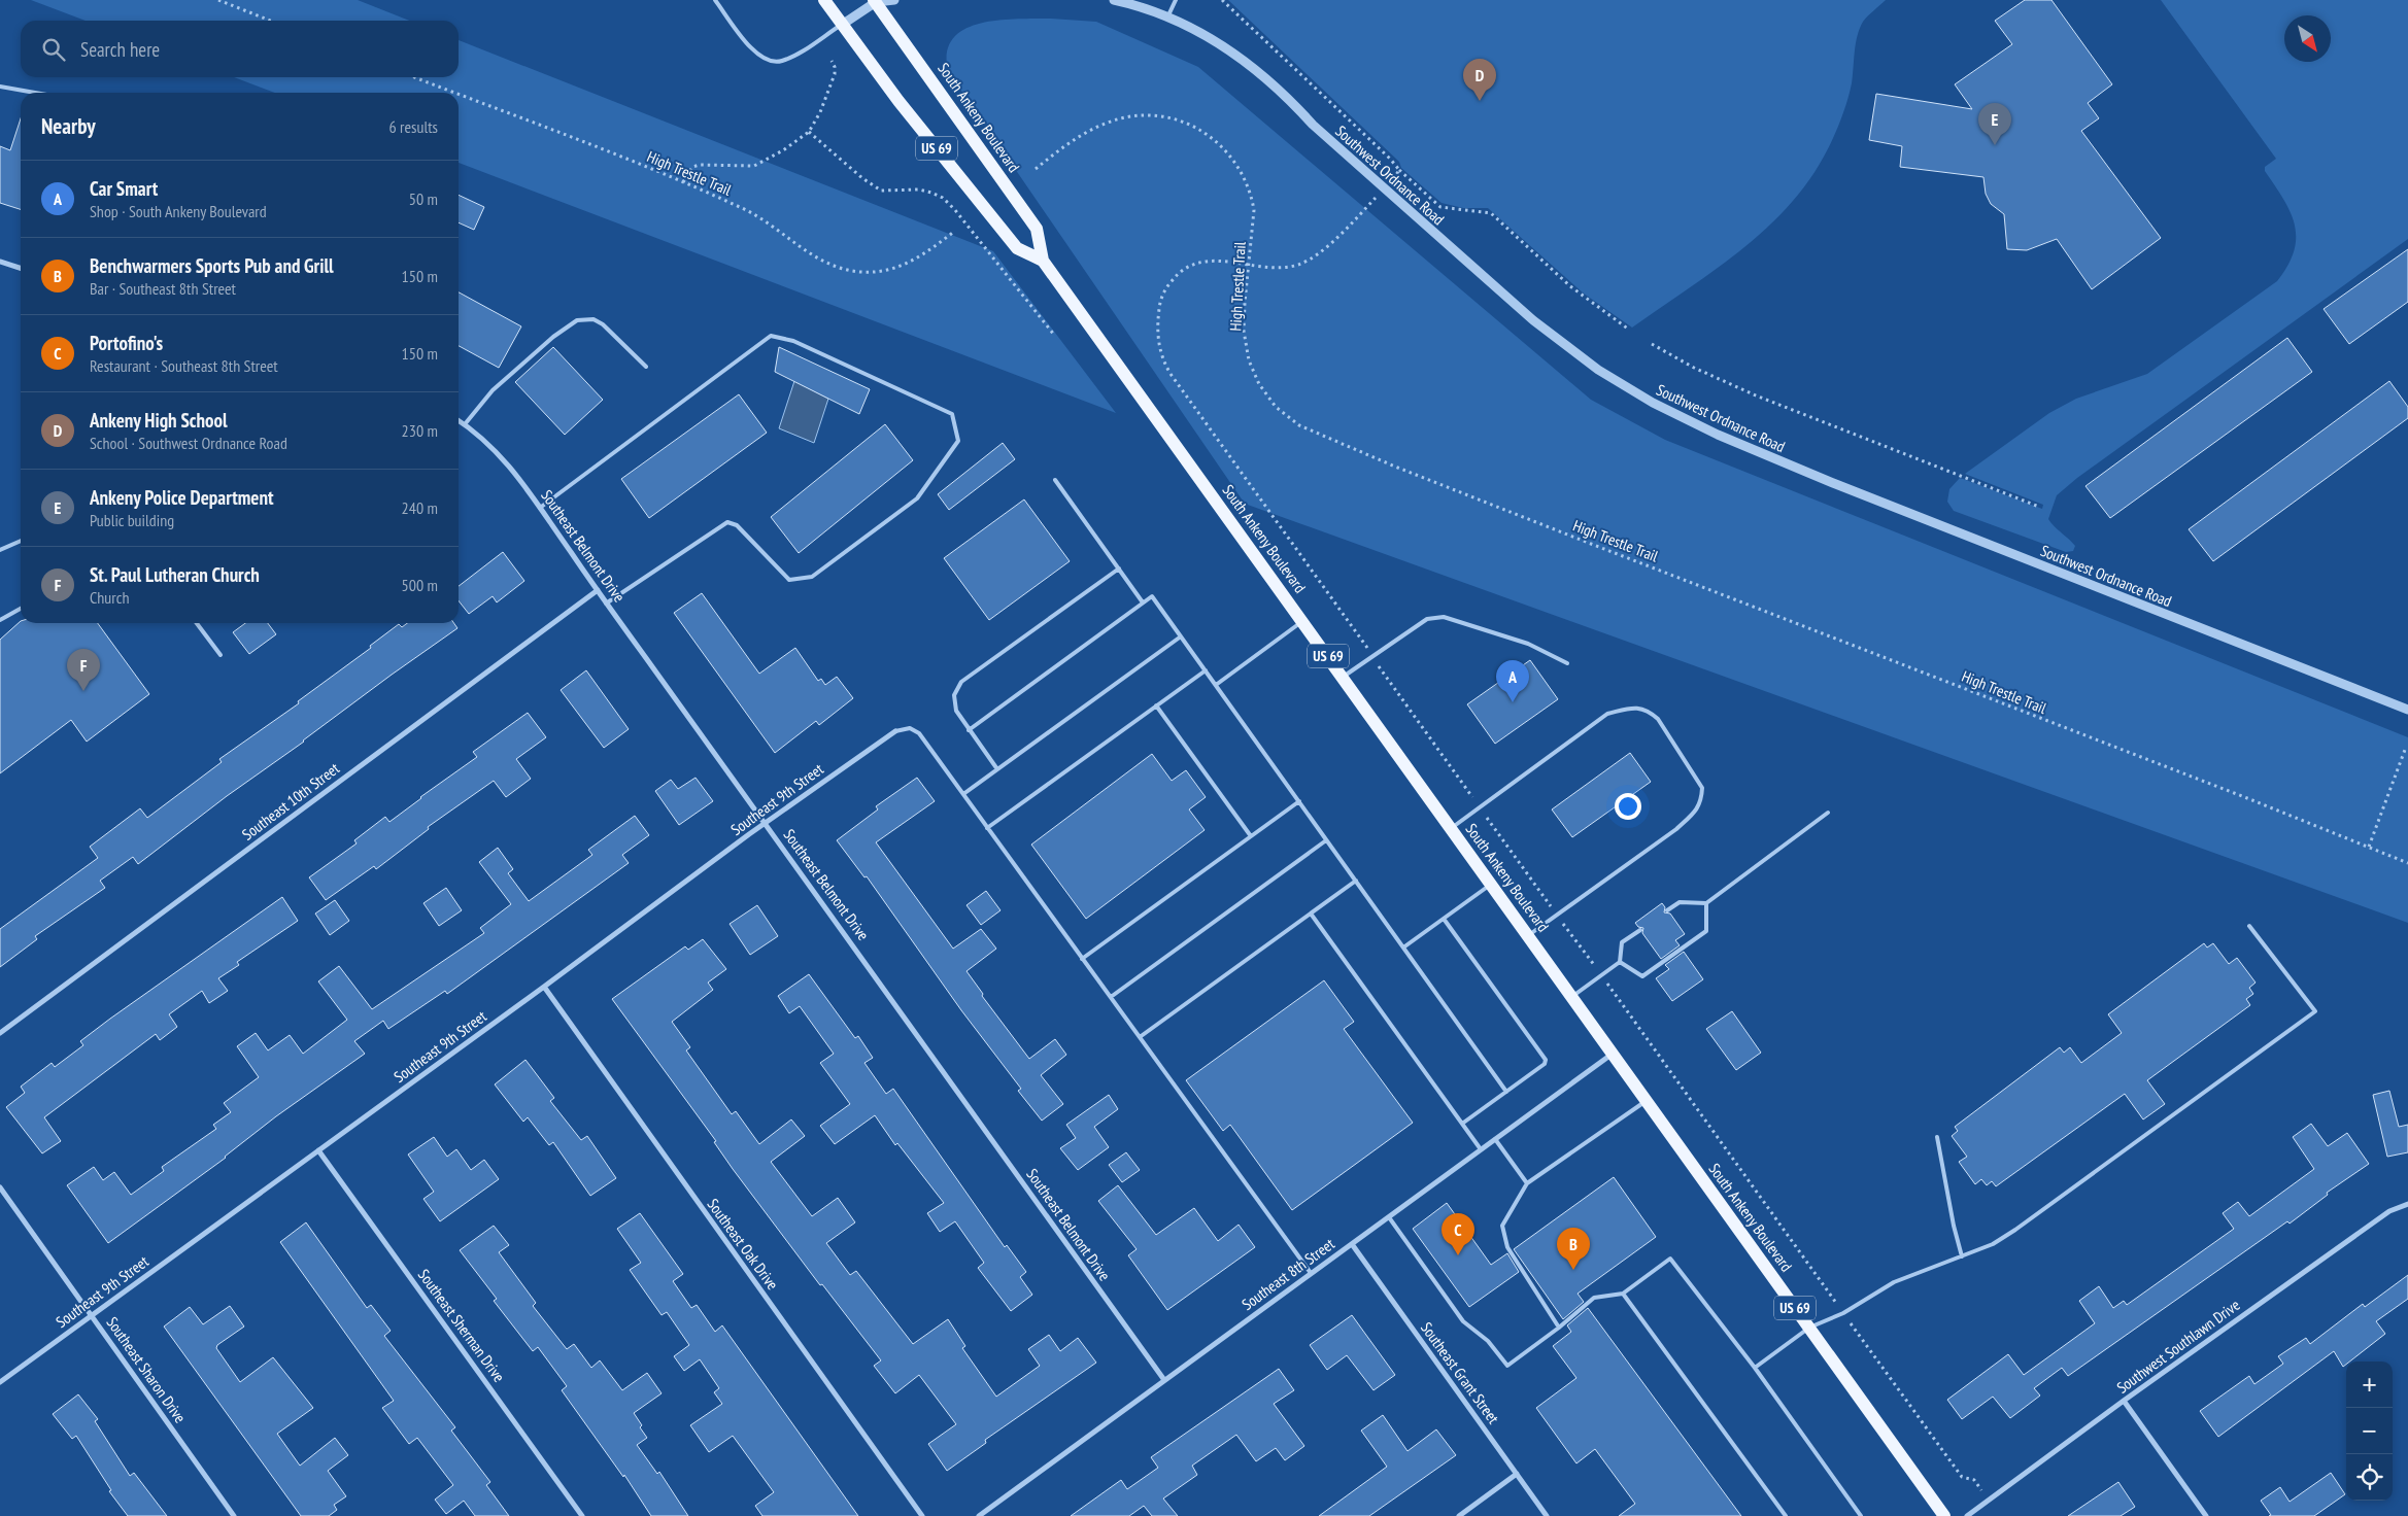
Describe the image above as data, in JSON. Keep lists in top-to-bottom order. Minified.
{"streets":{"main road":["South Ankeny Boulevard","US 69"],"street":["Southwest Ordnance Road","Southeast Belmont Drive","Southeast 9th Street","Southeast 10th Street","Southeast Oak Drive","Southeast 8th Street","Southeast Sherman Drive","Southwest Southlawn Drive","Southeast Sharon Drive","Southeast Grant Street"],"path":["High Trestle Trail"]},"crossings":[["South Ankeny Boulevard","Southeast 8th Street"],["Southeast Belmont Drive","Southeast 9th Street"],["Southeast Belmont Drive","Southeast 10th Street"],["Southeast Belmont Drive","Southeast 8th Street"],["Southeast 9th Street","Southeast Oak Drive"],["Southeast 9th Street","Southeast Sherman Drive"],["Southeast 9th Street","Southeast Sharon Drive"],["Southeast 8th Street","Southeast Grant Street"]],"north":"bottom right","page":{"search":"Search here","pins":["D","E","F","A","C","B"],"heading":["Nearby","6 results"],"list":[{"mark":"A","name":"Car Smart","note":"Shop · South Ankeny Boulevard","value":"50 m"},{"mark":"B","name":"Benchwarmers Sports Pub and Grill","note":"Bar · Southeast 8th Street","value":"150 m"},{"mark":"C","name":"Portofino's","note":"Restaurant · Southeast 8th Street","value":"150 m"},{"mark":"D","name":"Ankeny High School","note":"School · Southwest Ordnance Road","value":"230 m"},{"mark":"E","name":"Ankeny Police Department","note":"Public building","value":"240 m"},{"mark":"F","name":"St. Paul Lutheran Church","note":"Church","value":"500 m"}],"map_buttons":["+","−"]}}
